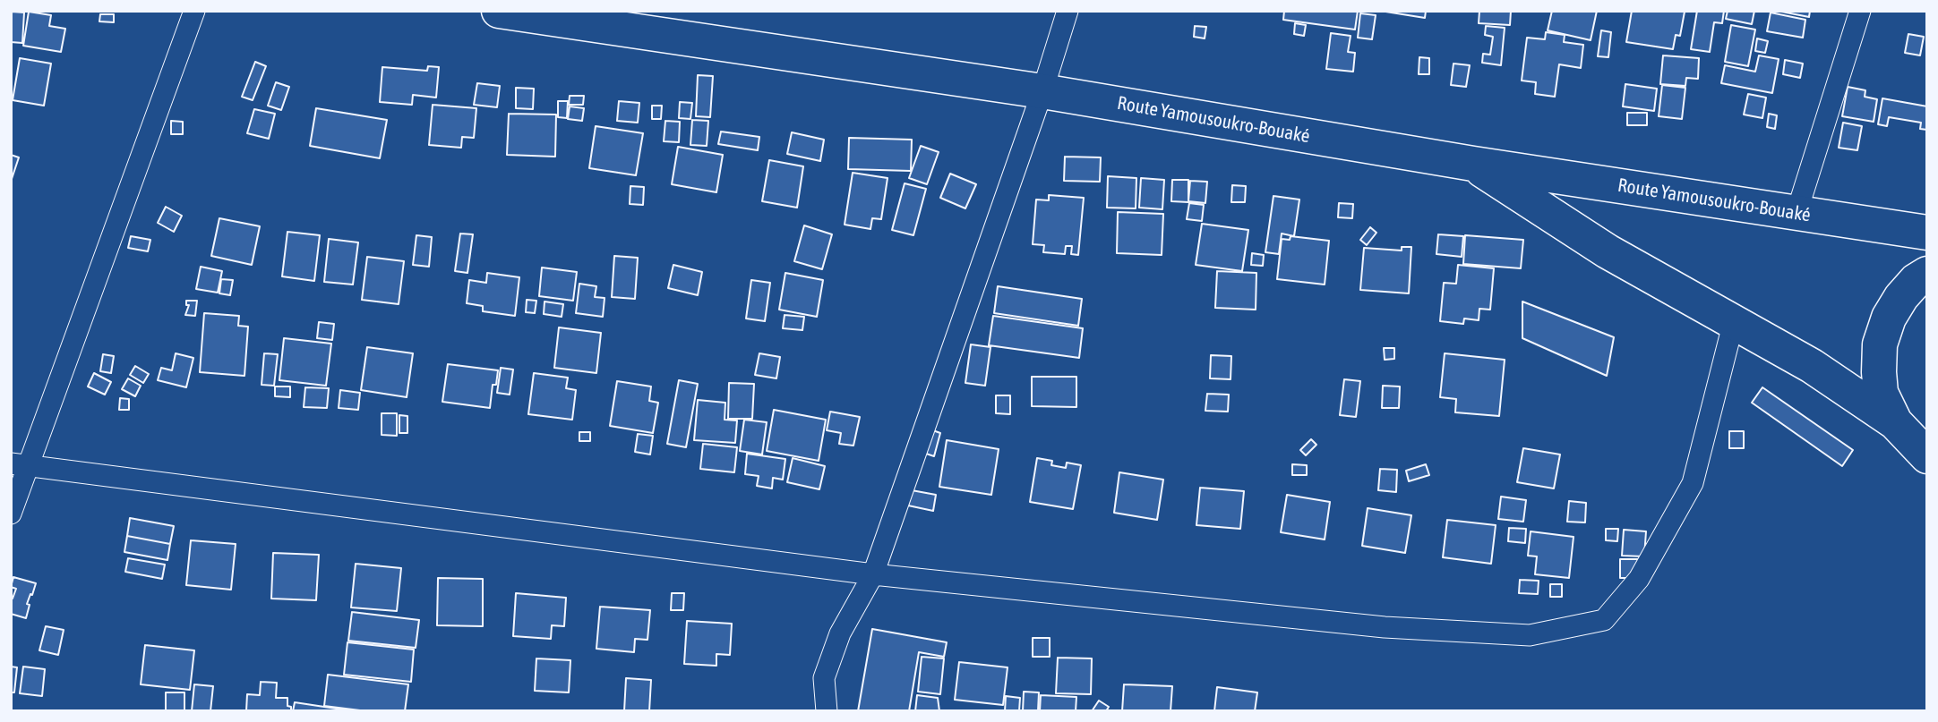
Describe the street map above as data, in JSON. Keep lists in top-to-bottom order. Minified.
{"streets":{"highway":["Route Yamousoukro-Bouaké"]}}
